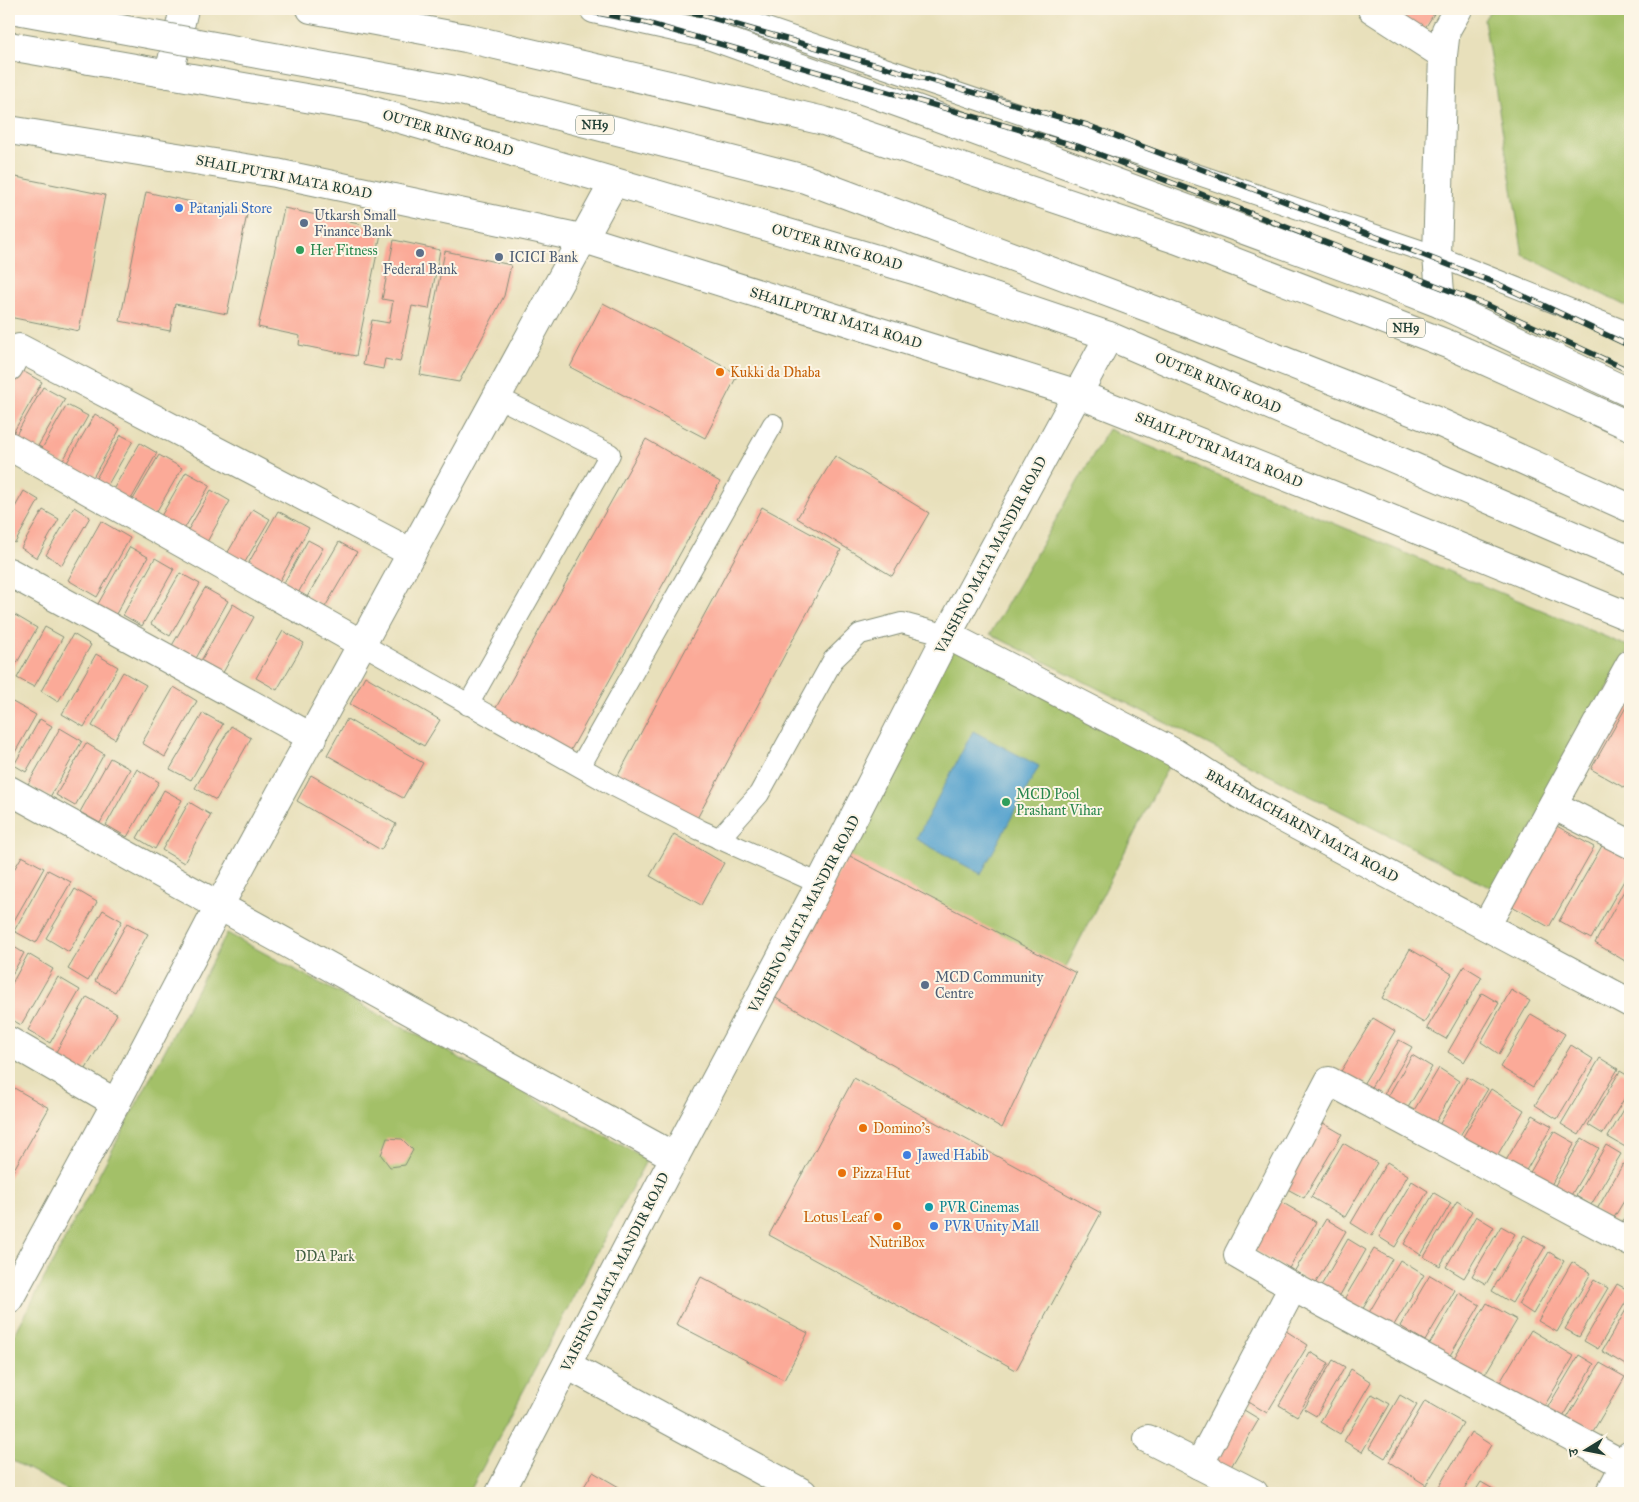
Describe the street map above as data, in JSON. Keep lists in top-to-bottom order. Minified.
{"streets":{"main road":["NH9","OUTER RING ROAD","SHAILPUTRI MATA ROAD","VAISHNO MATA MANDIR ROAD","BRAHMACHARINI MATA ROAD"]},"crossings":[["OUTER RING ROAD","VAISHNO MATA MANDIR ROAD"],["SHAILPUTRI MATA ROAD","VAISHNO MATA MANDIR ROAD"],["VAISHNO MATA MANDIR ROAD","BRAHMACHARINI MATA ROAD"]],"parks":["DDA Park"],"places":["Patanjali Store","Utkarsh Small Finance Bank","Her Fitness","Federal Bank","ICICI Bank","Kukki da Dhaba","MCD Pool Prashant Vihar","MCD Community Centre","Domino's","Jawed Habib","Pizza Hut","PVR Cinemas","Lotus Leaf","NutriBox","PVR Unity Mall"],"north":"left"}
